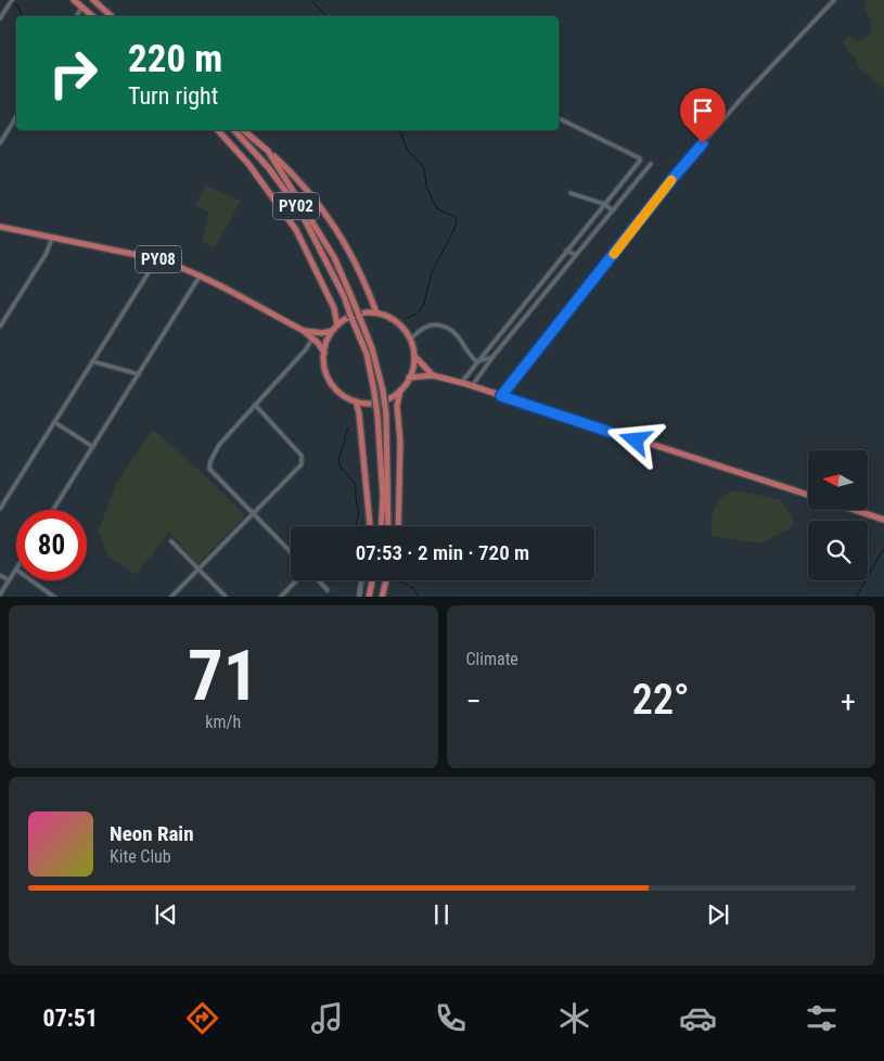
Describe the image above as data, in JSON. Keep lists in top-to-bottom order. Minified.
{"streets":{"highway":["PY02","PY08"]},"north":"left","page":{"turn":["220 m","Turn right"],"limit":"80","trip":"07:53 · 2 min · 720 m","tile":[["71","km/h"],"Climate"],"heat":["−","22°","+"],"song":["Neon Rain","Kite Club"],"tabs":"07:51"}}
